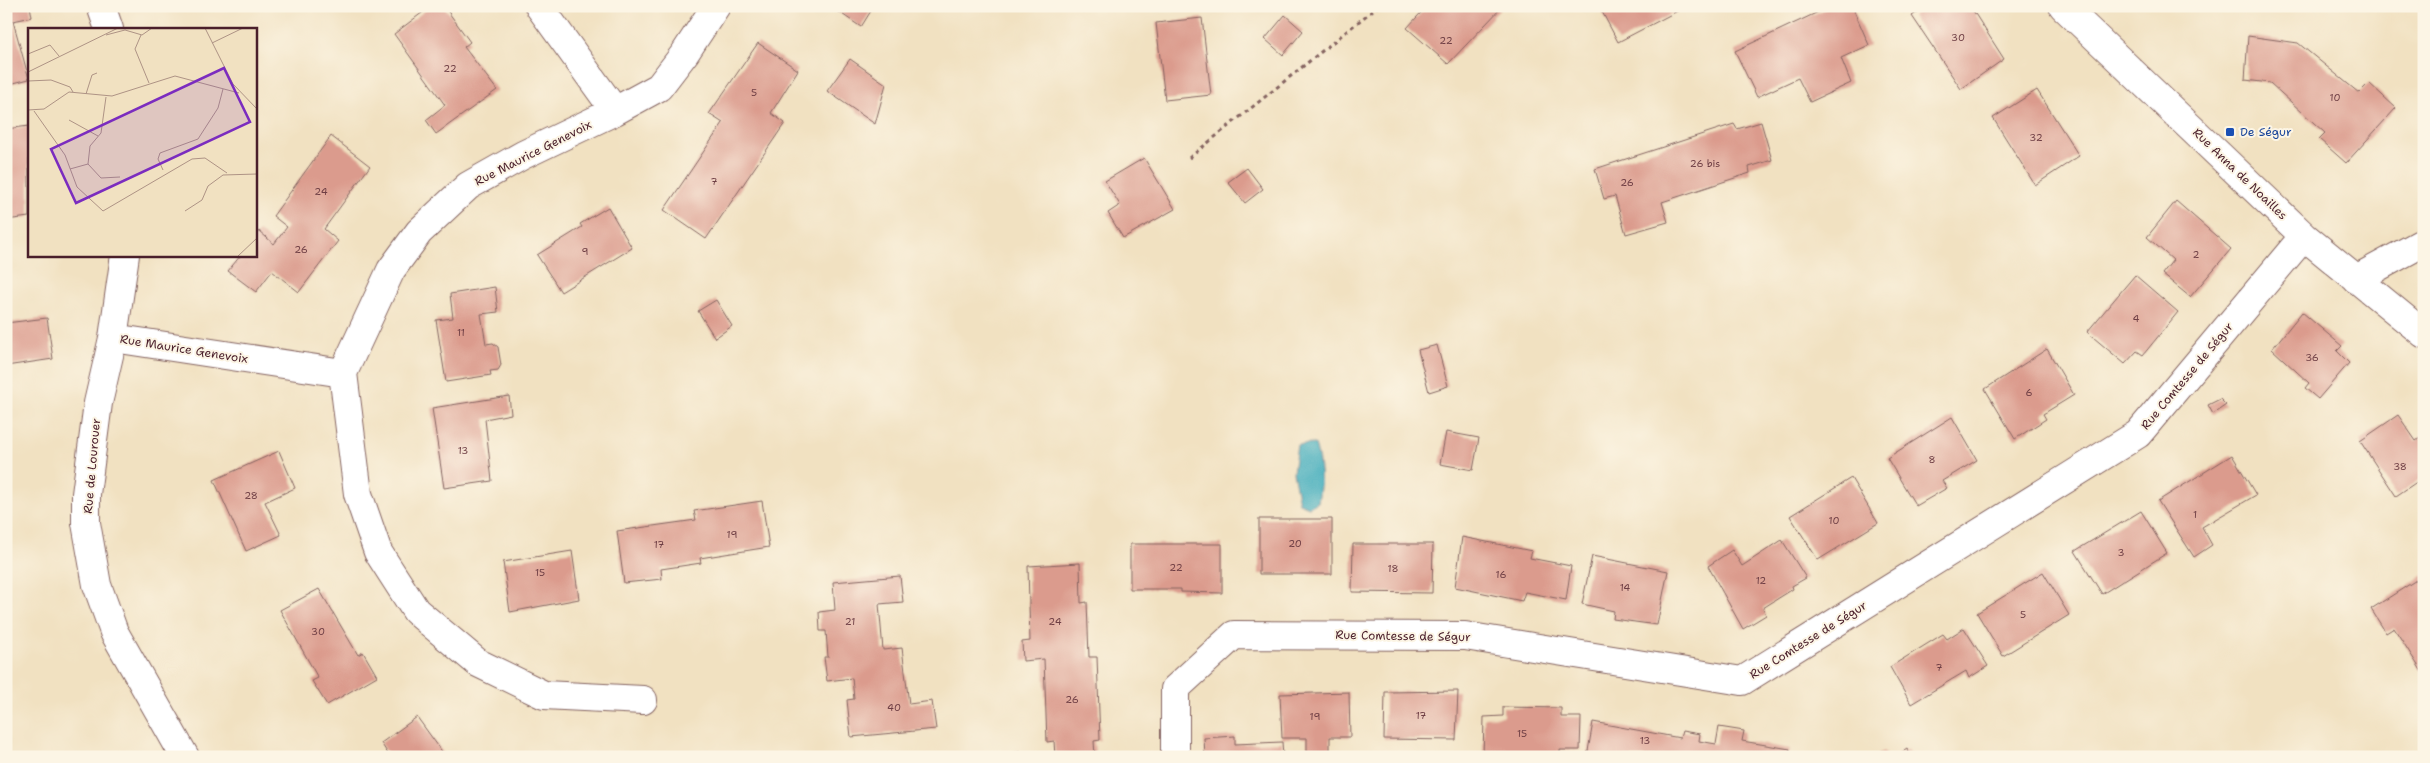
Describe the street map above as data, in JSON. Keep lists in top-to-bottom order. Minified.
{"streets":{"street":["Rue Maurice Genevoix","Rue Anna de Noailles","Rue Comtesse de Ségur","Rue de Lourouer"]},"crossings":[["Rue Maurice Genevoix","Rue de Lourouer"],["Rue Anna de Noailles","Rue Comtesse de Ségur"]],"places":{"transit":["De Ségur"]},"house_numbers":["30","22","22","5","10","32","26 bis","7","26","24","26","9","2","4","11","36","6","13","8","38","28","1","10","19","20","17","3","22","18","15","16","12","14","5","21","24","30","7","26","40","17","19","15","13"]}
